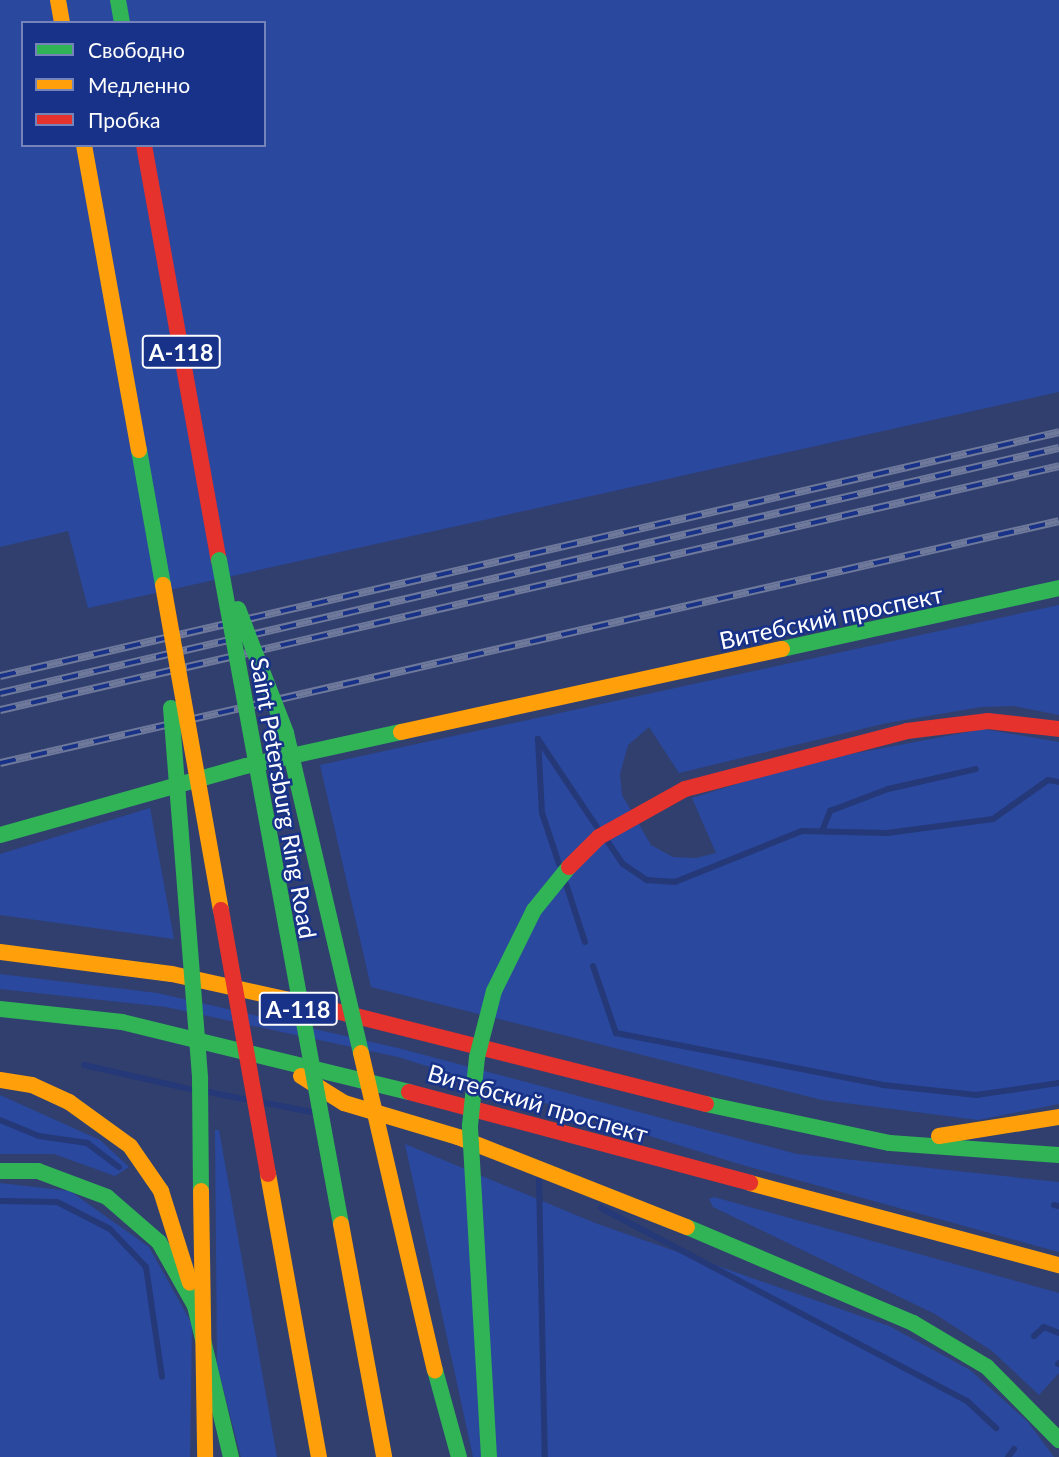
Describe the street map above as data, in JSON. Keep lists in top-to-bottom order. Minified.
{"streets":{"main road":["А-118","Витебский проспект","Saint Petersburg Ring Road"]},"legend":["Свободно","Медленно","Пробка"]}
